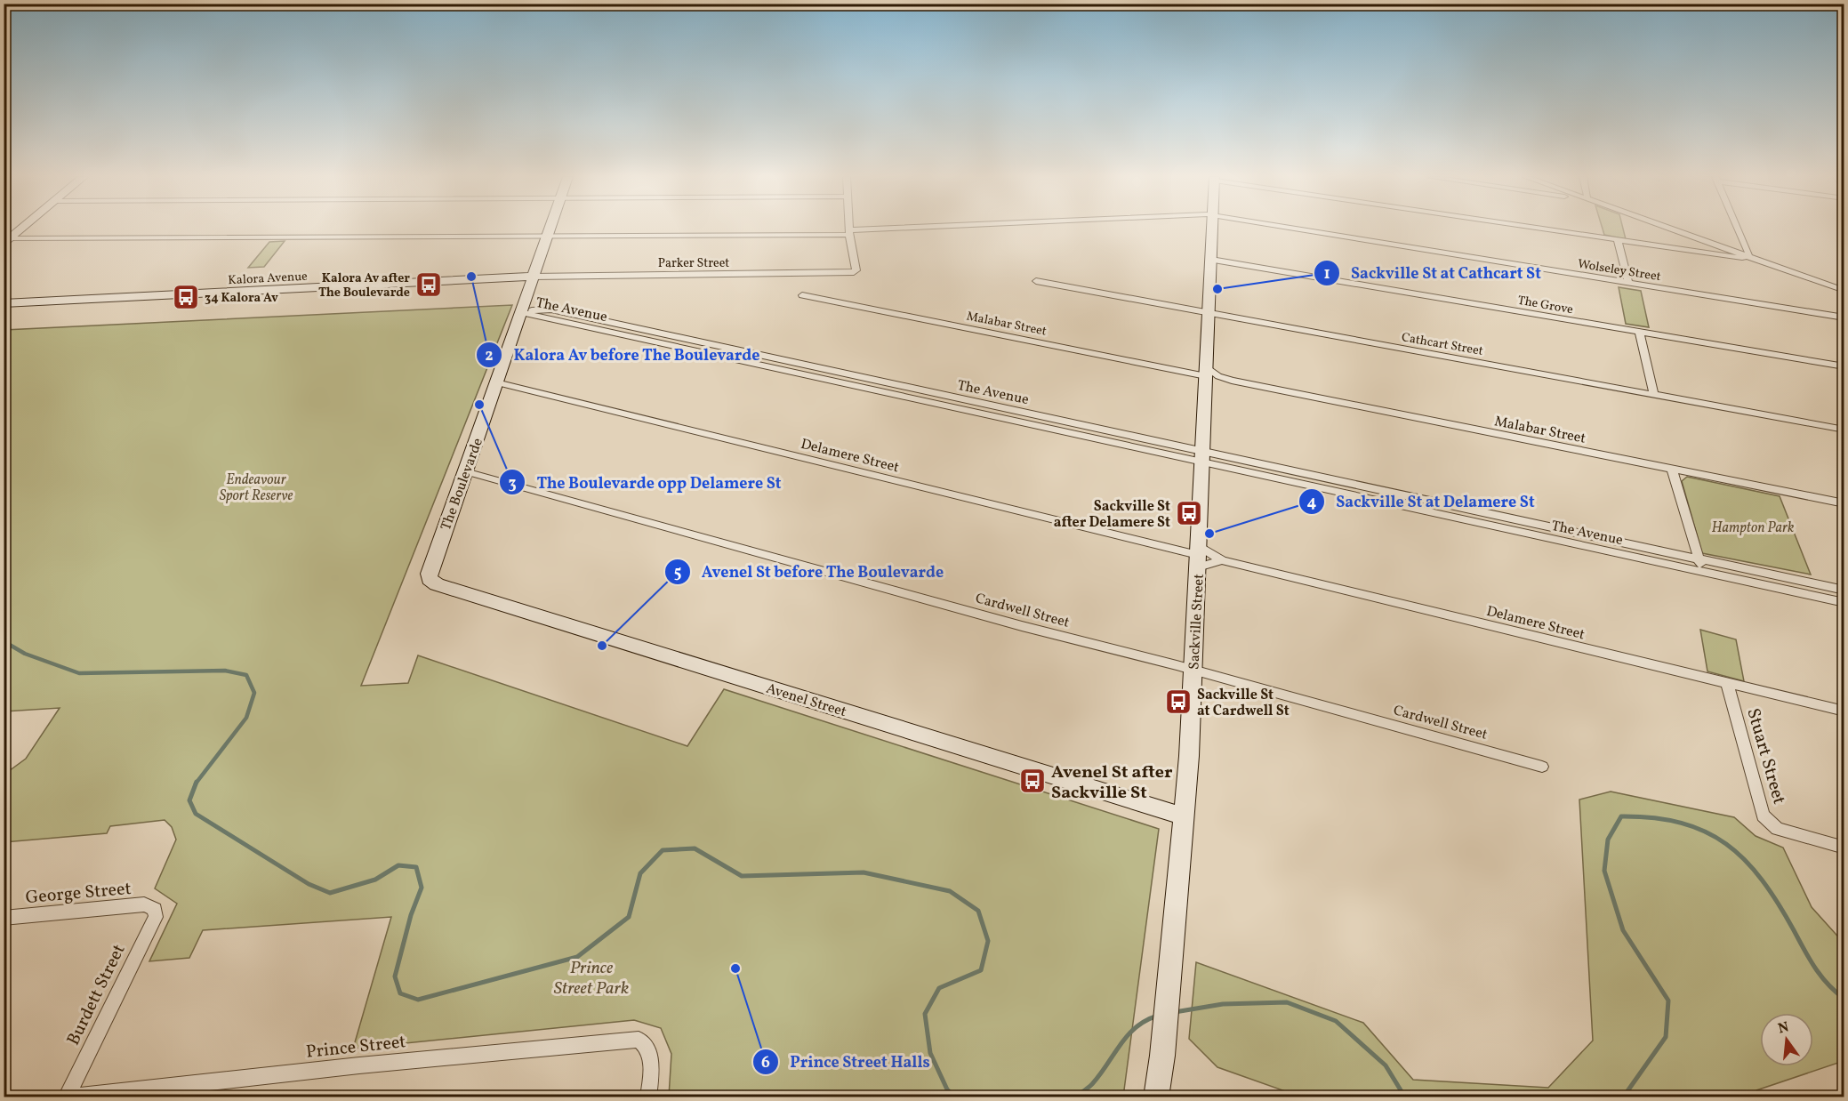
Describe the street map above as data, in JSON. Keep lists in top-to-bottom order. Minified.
{"streets":{"street":["Parker Street","Wolseley Street","Kalora Avenue","The Grove","The Avenue","Malabar Street","Cathcart Street","Delamere Street","The Boulevarde","Cardwell Street","Sackville Street","Avenel Street","Stuart Street","George Street","Burdett Street","Prince Street"]},"crossings":[["Parker Street","Wolseley Street"],["Parker Street","Kalora Avenue"],["Parker Street","The Boulevarde"],["Wolseley Street","The Boulevarde"],["Kalora Avenue","The Boulevarde"],["The Grove","Sackville Street"],["The Avenue","The Boulevarde"],["The Avenue","Sackville Street"],["Malabar Street","Sackville Street"],["Cathcart Street","Sackville Street"],["Delamere Street","The Boulevarde"],["Delamere Street","Sackville Street"],["Delamere Street","Stuart Street"],["The Boulevarde","Cardwell Street"],["The Boulevarde","Avenel Street"],["Cardwell Street","Sackville Street"],["Sackville Street","Avenel Street"],["George Street","Burdett Street"],["Burdett Street","Prince Street"]],"parks":["Endeavour Sport Reserve","Hampton Park","Prince Street Park"],"places":{"other":["Kalora Av before The Boulevarde","Sackville St at Cathcart St","The Boulevarde opp Delamere St","Sackville St at Delamere St","Avenel St before The Boulevarde","Prince Street Halls"],"bus stop":["Kalora Av after The Boulevarde","34 Kalora Av","Sackville St after Delamere St","Sackville St at Cardwell St","Avenel St after Sackville St"]},"north":"top"}
